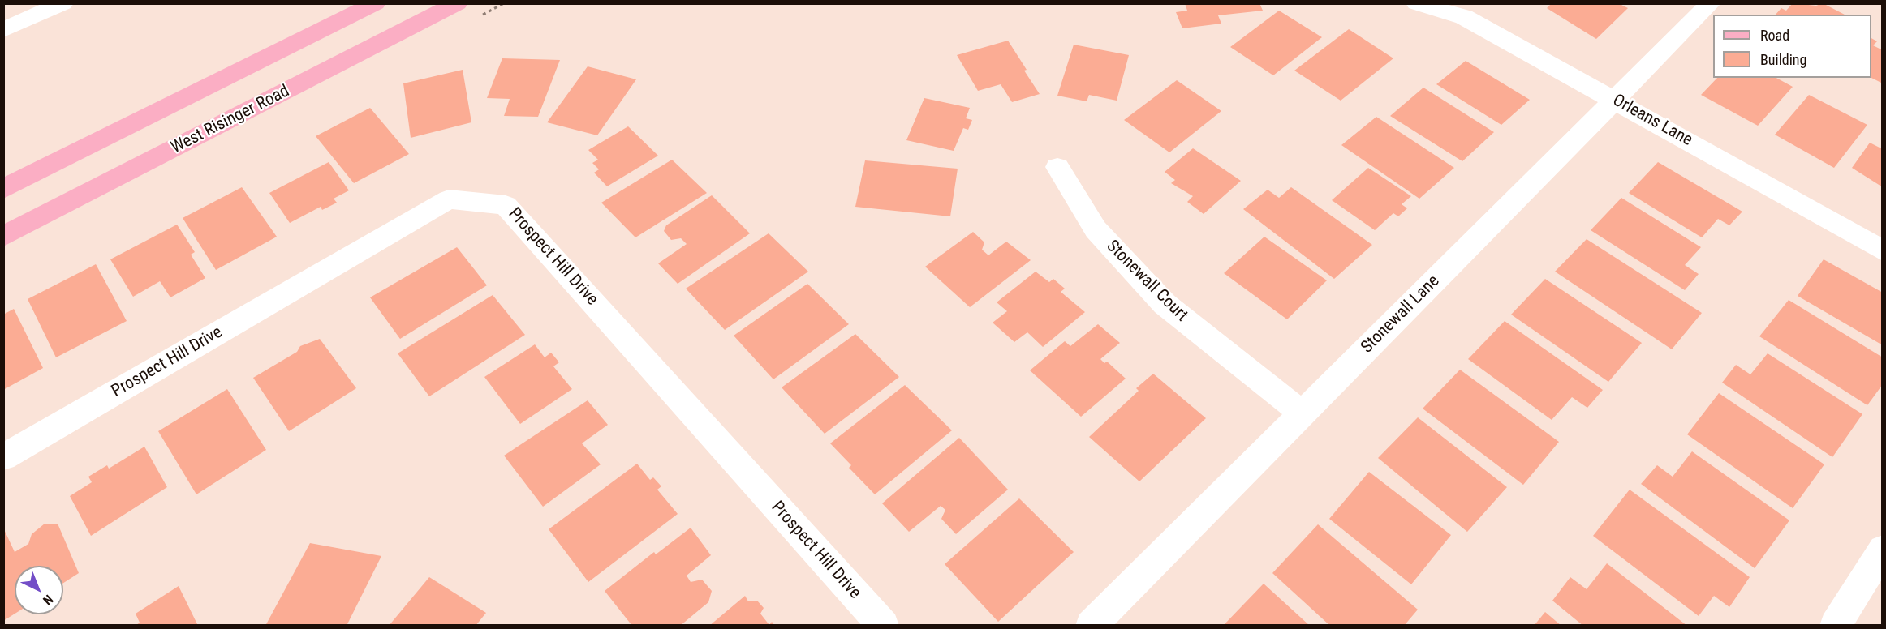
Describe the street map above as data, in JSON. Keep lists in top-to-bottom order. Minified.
{"streets":{"main road":["West Risinger Road"],"street":["Orleans Lane","Prospect Hill Drive","Stonewall Court","Stonewall Lane"]},"crossings":[["Orleans Lane","Stonewall Lane"],["Stonewall Court","Stonewall Lane"]],"legend":["Road","Building"],"north":"bottom right"}
